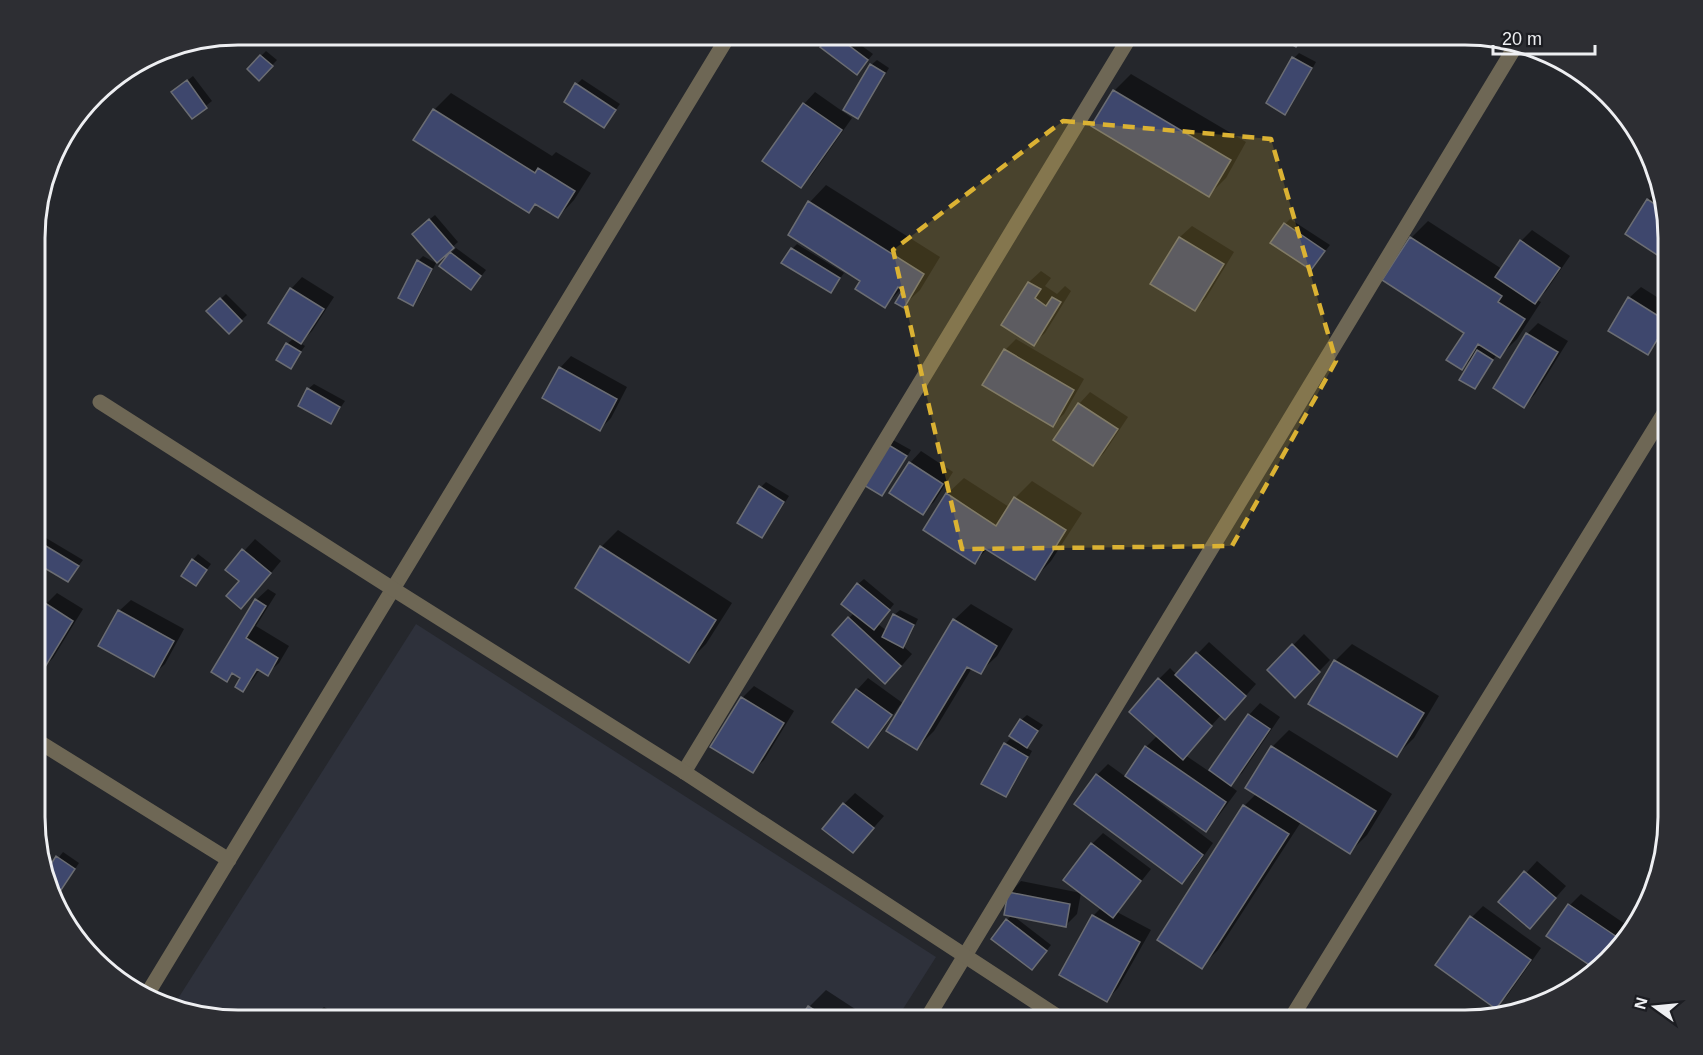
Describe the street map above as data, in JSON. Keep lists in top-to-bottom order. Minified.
{"scale_bar":"20 m","north":"left"}
